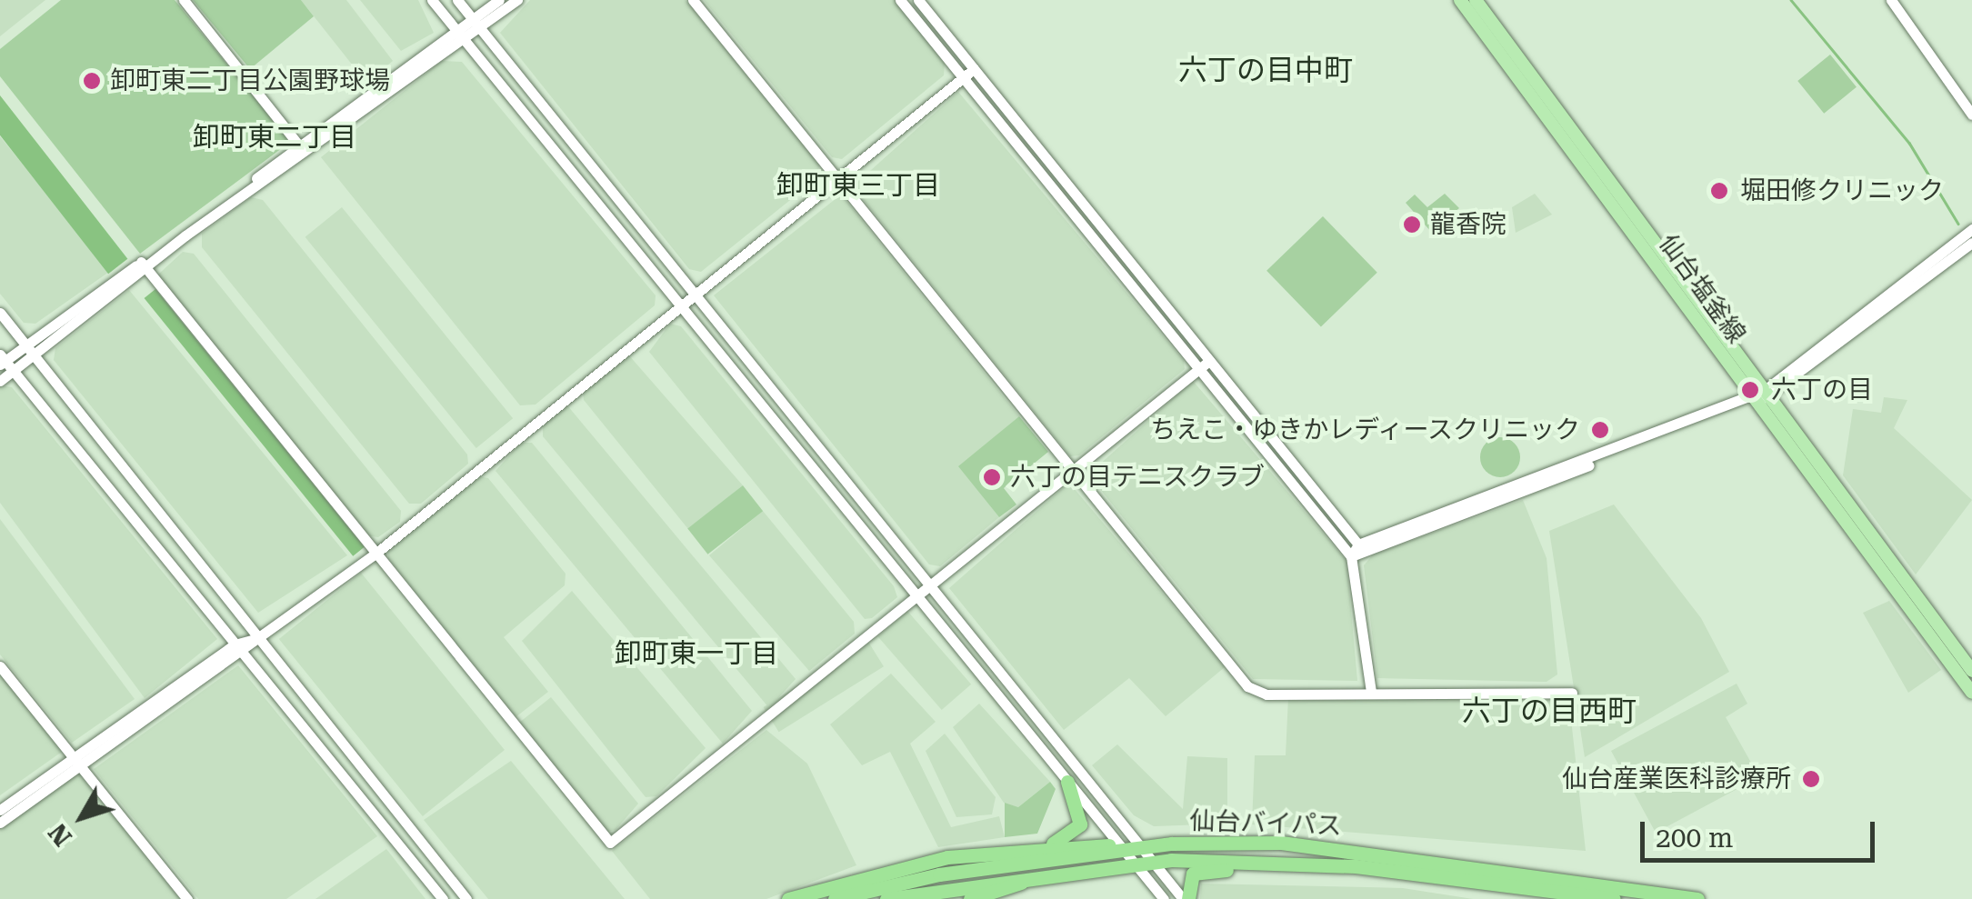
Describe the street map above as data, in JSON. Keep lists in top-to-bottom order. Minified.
{"streets":{"highway":["仙台バイパス"],"main road":["仙台塩釜線"]},"districts":["六丁の目中町","卸町東二丁目","卸町東三丁目","卸町東一丁目","六丁の目西町"],"places":["卸町東二丁目公園野球場","堀田修クリニック","龍香院","六丁の目","ちえこ・ゆきかレディースクリニック","六丁の目テニスクラブ","仙台産業医科診療所"],"scale_bar":"200 m","north":"bottom left"}
